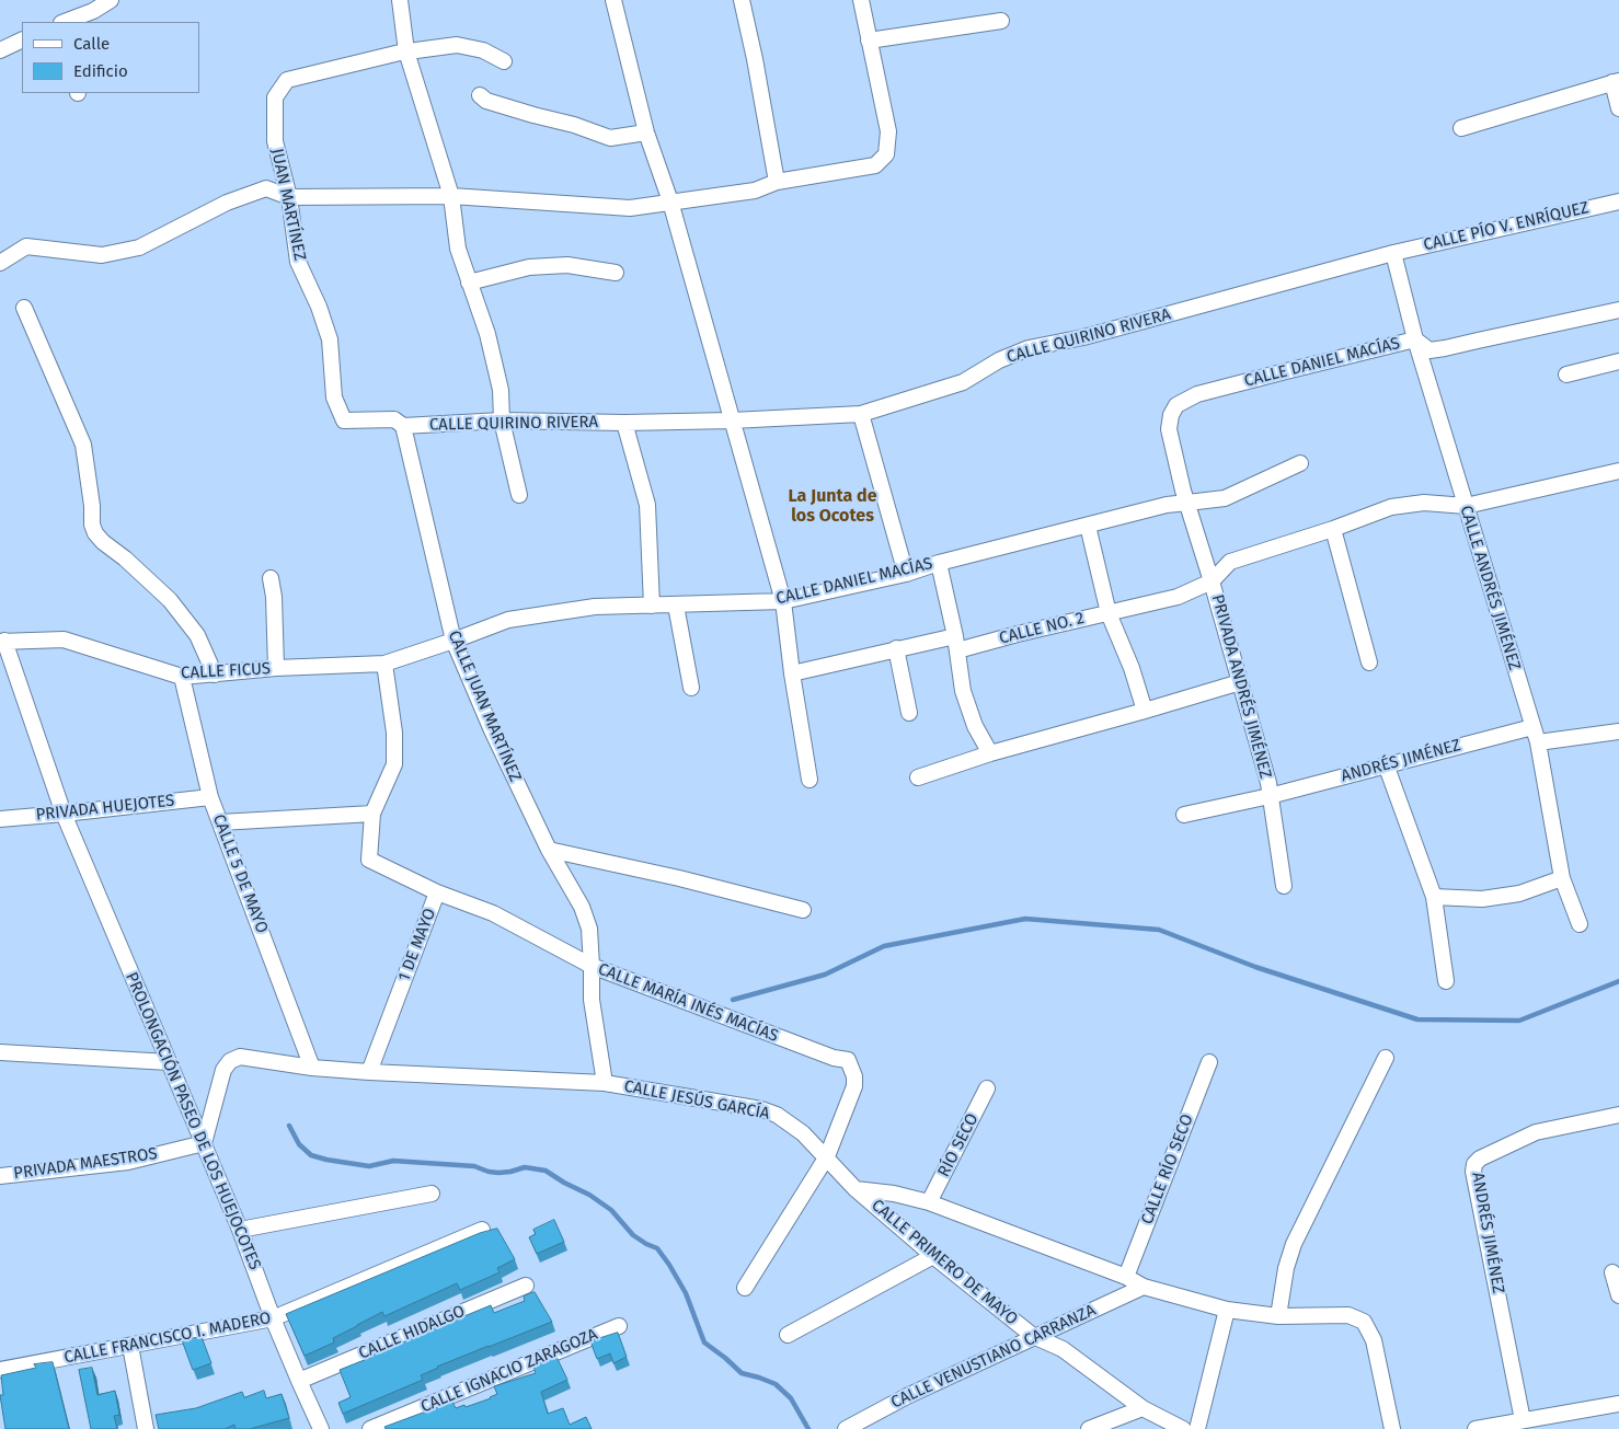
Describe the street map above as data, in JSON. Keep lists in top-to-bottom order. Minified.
{"streets":{"street":["JUAN MARTÍNEZ","CALLE PÍO V. ENRÍQUEZ","CALLE QUIRINO RIVERA","CALLE DANIEL MACÍAS","CALLE ANDRÉS JIMÉNEZ","CALLE NO. 2","CALLE FICUS","PRIVADA ANDRÉS JIMÉNEZ","CALLE JUAN MARTÍNEZ","ANDRÉS JIMÉNEZ","PRIVADA HUEJOTES","CALLE 5 DE MAYO","1 DE MAYO","CALLE MARÍA INÉS MACÍAS","CALLE JESÚS GARCÍA","PROLONGACIÓN PASEO DE LOS HUEJOCOTES","RÍO SECO","PRIVADA MAESTROS","CALLE RÍO SECO","CALLE PRIMERO DE MAYO","CALLE HIDALGO","CALLE FRANCISCO I. MADERO","CALLE VENUSTIANO CARRANZA","CALLE IGNACIO ZARAGOZA"]},"crossings":[["JUAN MARTÍNEZ","CALLE QUIRINO RIVERA"],["JUAN MARTÍNEZ","CALLE JUAN MARTÍNEZ"],["CALLE PÍO V. ENRÍQUEZ","CALLE QUIRINO RIVERA"],["CALLE PÍO V. ENRÍQUEZ","CALLE ANDRÉS JIMÉNEZ"],["CALLE QUIRINO RIVERA","CALLE ANDRÉS JIMÉNEZ"],["CALLE QUIRINO RIVERA","CALLE JUAN MARTÍNEZ"],["CALLE DANIEL MACÍAS","CALLE ANDRÉS JIMÉNEZ"],["CALLE DANIEL MACÍAS","CALLE FICUS"],["CALLE DANIEL MACÍAS","PRIVADA ANDRÉS JIMÉNEZ"],["CALLE DANIEL MACÍAS","CALLE JUAN MARTÍNEZ"],["CALLE ANDRÉS JIMÉNEZ","ANDRÉS JIMÉNEZ"],["CALLE NO. 2","PRIVADA ANDRÉS JIMÉNEZ"],["CALLE FICUS","CALLE JUAN MARTÍNEZ"],["CALLE FICUS","CALLE 5 DE MAYO"],["CALLE FICUS","1 DE MAYO"],["CALLE FICUS","PROLONGACIÓN PASEO DE LOS HUEJOCOTES"],["PRIVADA ANDRÉS JIMÉNEZ","ANDRÉS JIMÉNEZ"],["CALLE JUAN MARTÍNEZ","CALLE MARÍA INÉS MACÍAS"],["PRIVADA HUEJOTES","CALLE 5 DE MAYO"],["PRIVADA HUEJOTES","PROLONGACIÓN PASEO DE LOS HUEJOCOTES"],["CALLE 5 DE MAYO","CALLE JESÚS GARCÍA"],["1 DE MAYO","CALLE MARÍA INÉS MACÍAS"],["1 DE MAYO","CALLE JESÚS GARCÍA"],["CALLE MARÍA INÉS MACÍAS","CALLE JESÚS GARCÍA"],["CALLE JESÚS GARCÍA","PROLONGACIÓN PASEO DE LOS HUEJOCOTES"],["CALLE JESÚS GARCÍA","PRIVADA MAESTROS"],["CALLE JESÚS GARCÍA","CALLE PRIMERO DE MAYO"],["PROLONGACIÓN PASEO DE LOS HUEJOCOTES","PRIVADA MAESTROS"],["PROLONGACIÓN PASEO DE LOS HUEJOCOTES","CALLE HIDALGO"],["PROLONGACIÓN PASEO DE LOS HUEJOCOTES","CALLE FRANCISCO I. MADERO"],["CALLE PRIMERO DE MAYO","CALLE VENUSTIANO CARRANZA"]],"districts":["La Junta de los Ocotes"],"legend":["Calle","Edificio"]}
